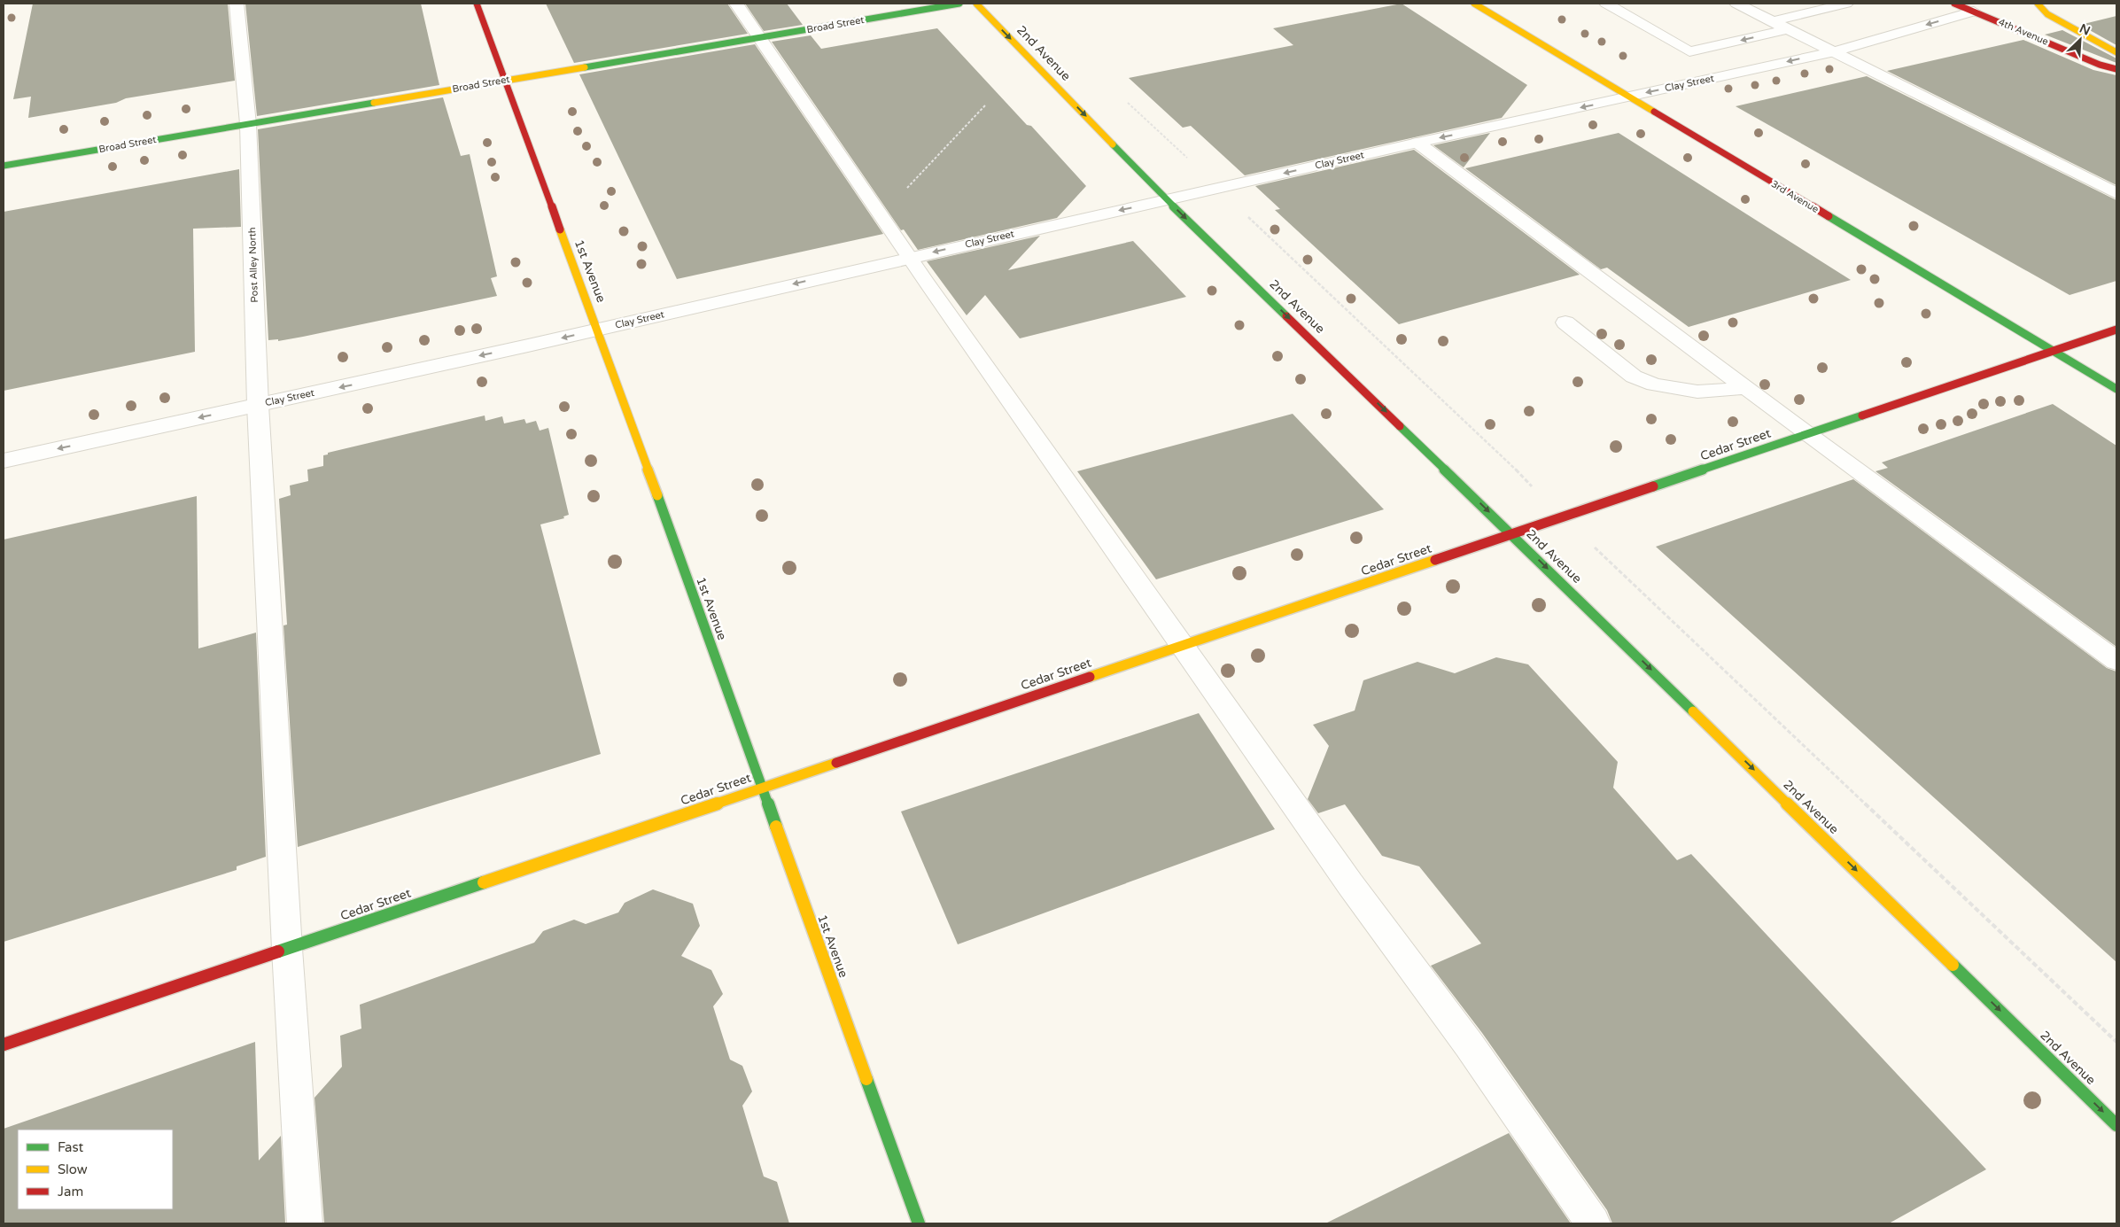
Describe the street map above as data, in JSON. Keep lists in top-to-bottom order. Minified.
{"streets":{"main road":["Broad Street","4th Avenue","2nd Avenue","3rd Avenue","1st Avenue","Cedar Street"],"street":["Clay Street","Post Alley North"]},"crossings":[["Broad Street","Post Alley North"],["Broad Street","1st Avenue"],["4th Avenue","Clay Street"],["2nd Avenue","Clay Street"],["2nd Avenue","Cedar Street"],["Clay Street","3rd Avenue"],["Clay Street","Post Alley North"],["Clay Street","1st Avenue"],["3rd Avenue","Cedar Street"],["Post Alley North","Cedar Street"],["1st Avenue","Cedar Street"]],"one_way":["2nd Avenue","Clay Street"],"legend":["Fast","Slow","Jam"],"north":"top right"}
